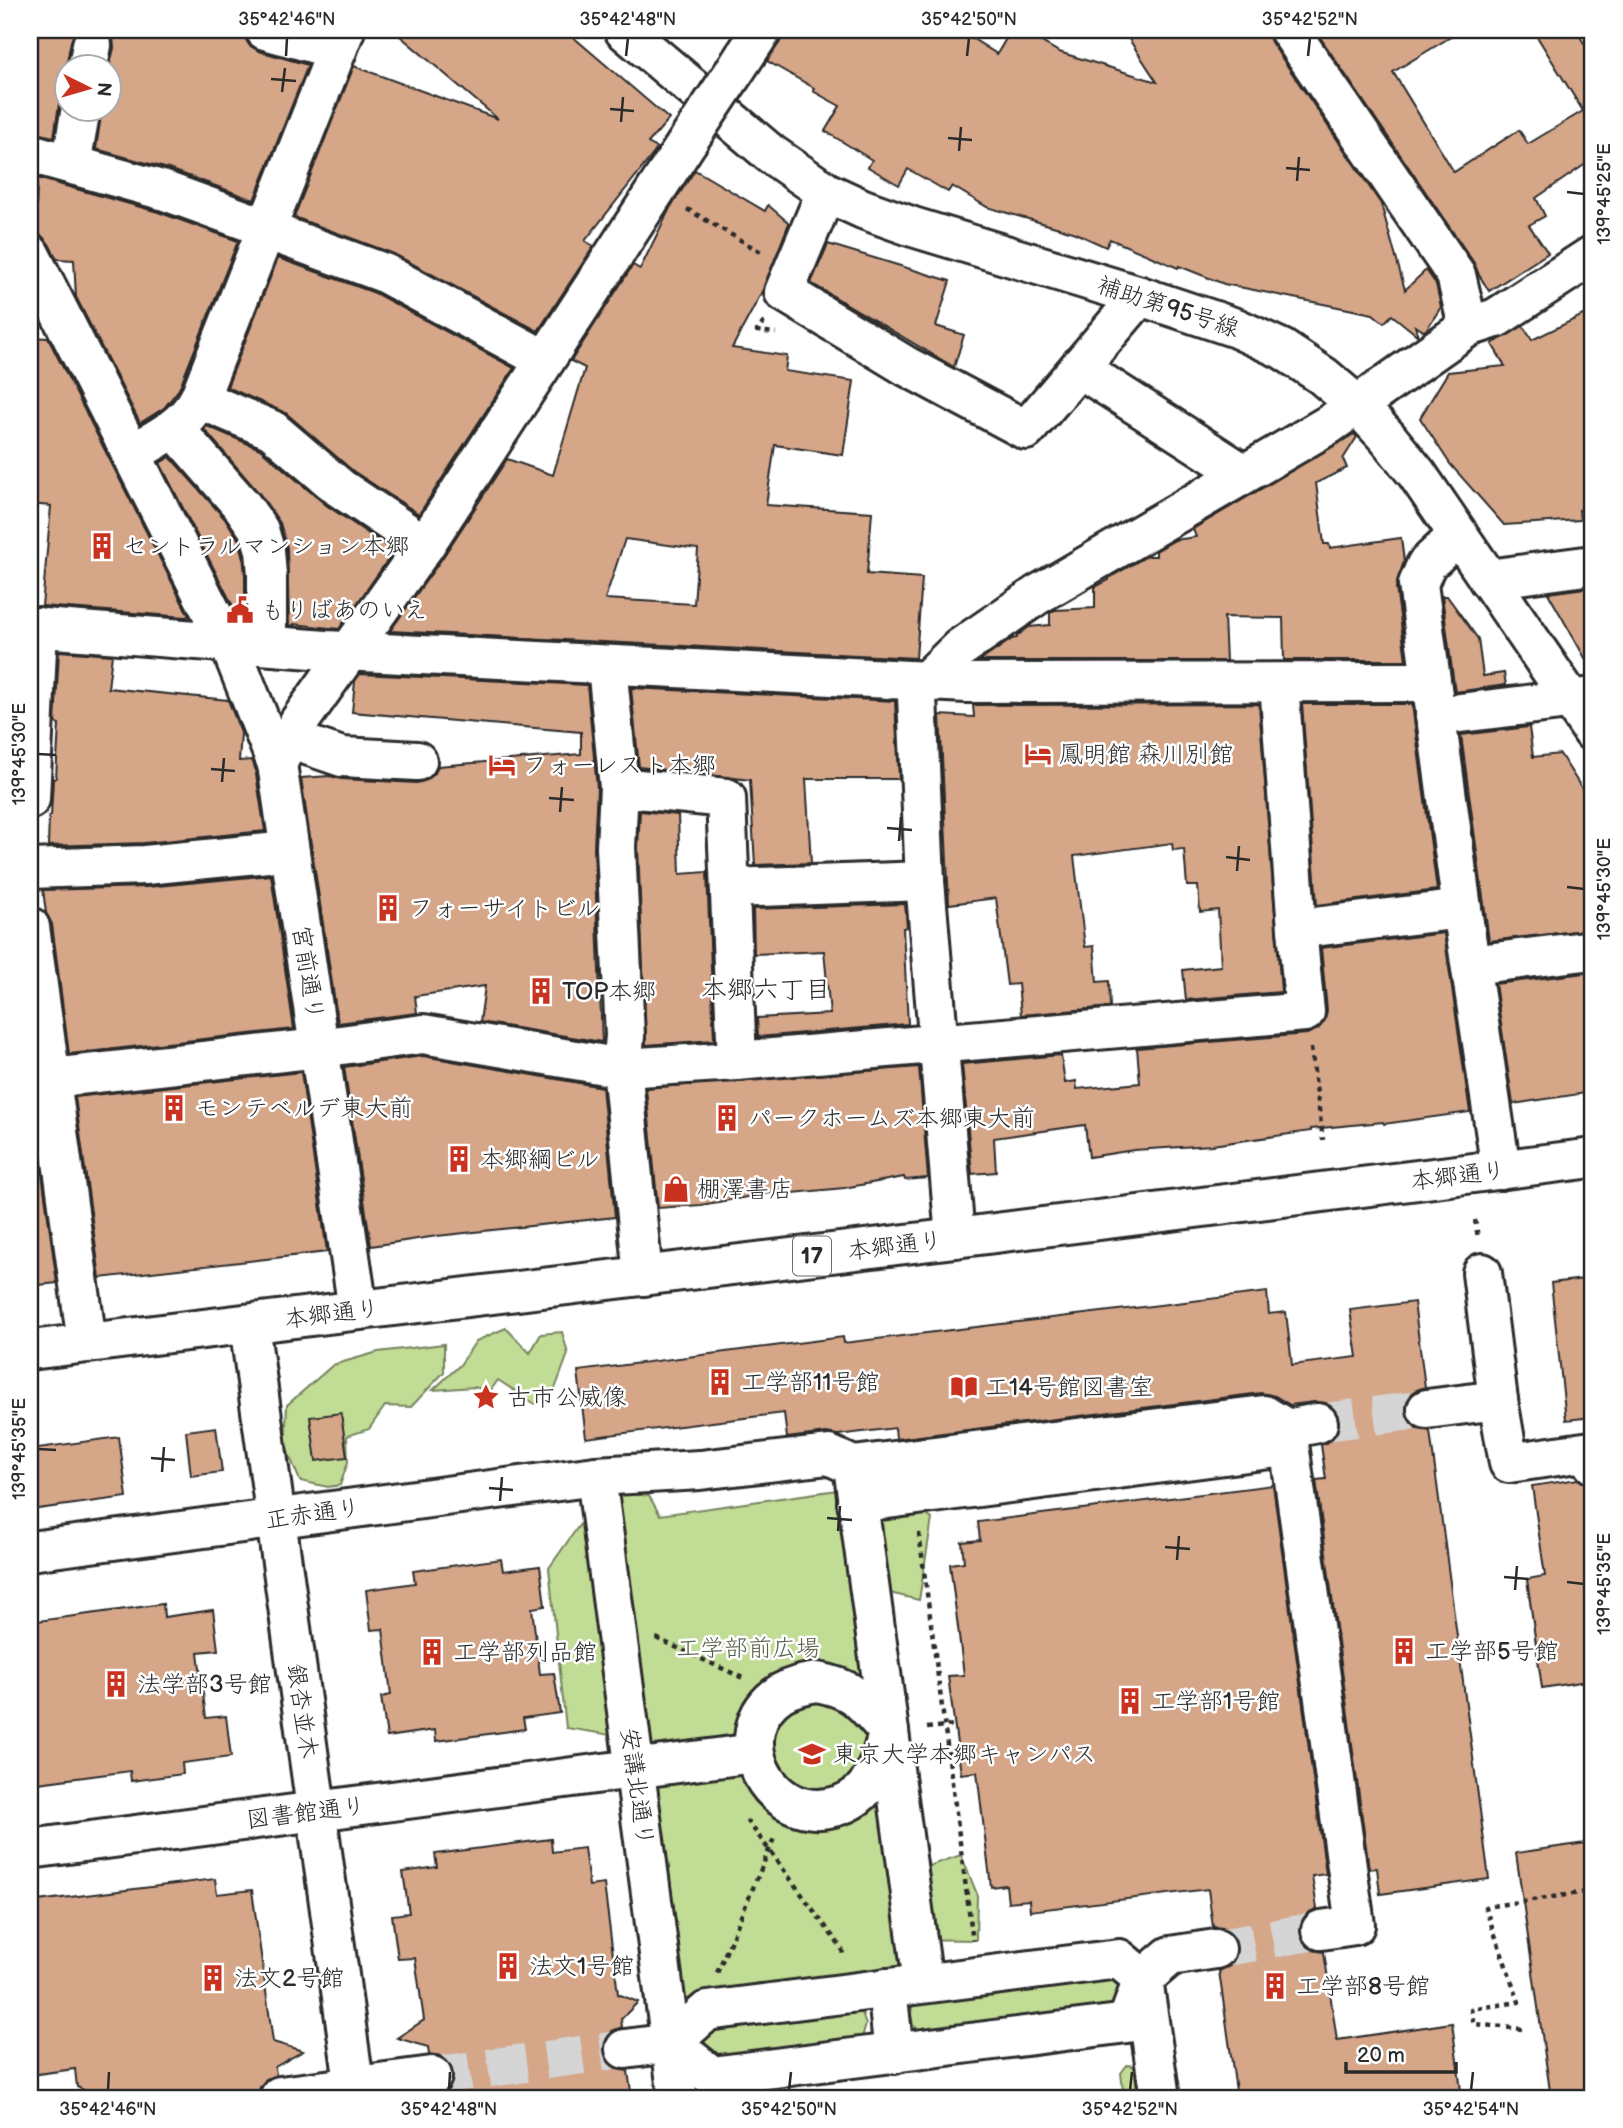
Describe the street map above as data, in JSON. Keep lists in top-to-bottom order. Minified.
{"streets":{"main road":["補助第95号線","宮前通り","本郷通り","17","正赤通り","銀杏並木","安講北通り","図書館通り"]},"crossings":[["宮前通り","本郷通り"],["本郷通り","銀杏並木"],["正赤通り","銀杏並木"],["正赤通り","安講北通り"],["銀杏並木","図書館通り"],["安講北通り","図書館通り"]],"districts":["本郷六丁目"],"parks":["工学部前広場"],"places":{"building":["セントラルマンション本郷","フォーサイトビル","TOP本郷","モンテベルデ東大前","パークホームズ本郷東大前","本郷綱ビル","工学部11号館","工学部5号館","工学部列品館","法学部3号館","工学部1号館","法文1号館","法文2号館","工学部8号館"],"public building":["もりばあのいえ"],"hotel":["鳳明館 森川別館","フォーレスト本郷"],"shop":["棚澤書店"],"library":["工14号館図書室"],"place":["古市公威像"],"school or university":["東京大学本郷キャンパス"]},"scale_bar":"20 m","north":"right","coordinates":["35°42'46\"N","35°42'48\"N","35°42'50\"N","35°42'52\"N","139°45'25\"E","139°45'30\"E","139°45'35\"E","35°42'54\"N"]}
